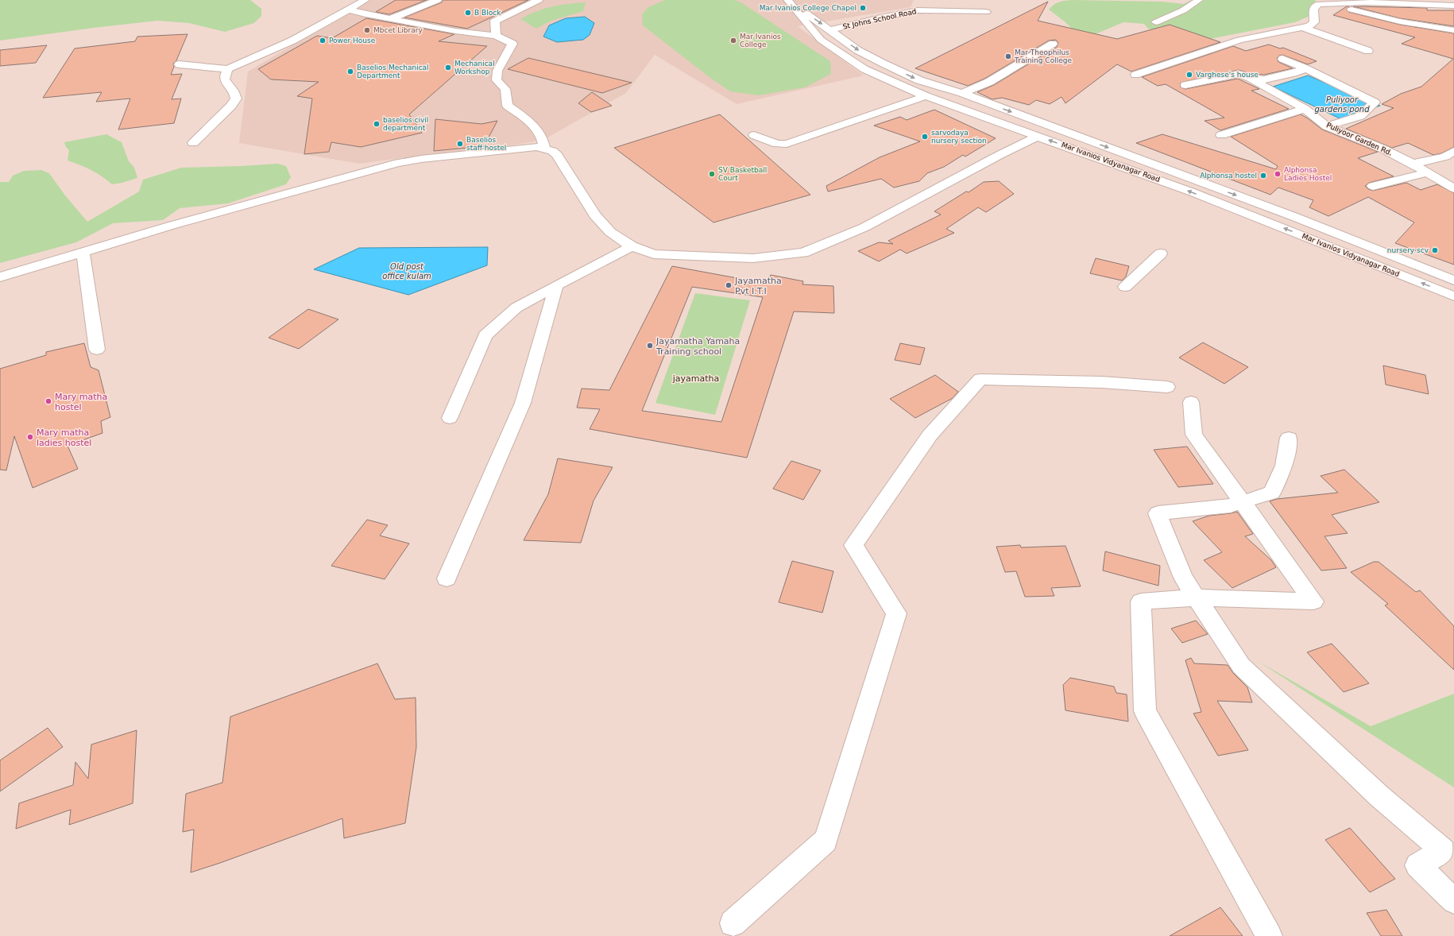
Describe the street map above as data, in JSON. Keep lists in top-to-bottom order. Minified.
{"streets":{"street":["St Johns School Road","Puliyoor Garden Rd.","Mar Ivanios Vidyanagar Road"]},"crossings":[["St Johns School Road","Mar Ivanios Vidyanagar Road"]],"water":["Puliyoor gardens pond","Old post office kulam"],"parks":["jayamatha"],"places":["Mar Ivanios College Chapel","B Block","Mbcet Library","Power House","Mar Ivanios College","Mar Theophilus Training College","Mechanical Workshop","Baselios Mechanical Department","Varghese's house","baselios civil department","sarvodaya nursery section","Baselios staff hostel","SV Basketball Court","Alphonsa Ladies Hostel","Alphonsa hostel","nursery scv","Jayamatha Pvt I.T.I","Jayamatha Yamaha Training school","Mary matha hostel","Mary matha ladies hostel"]}
